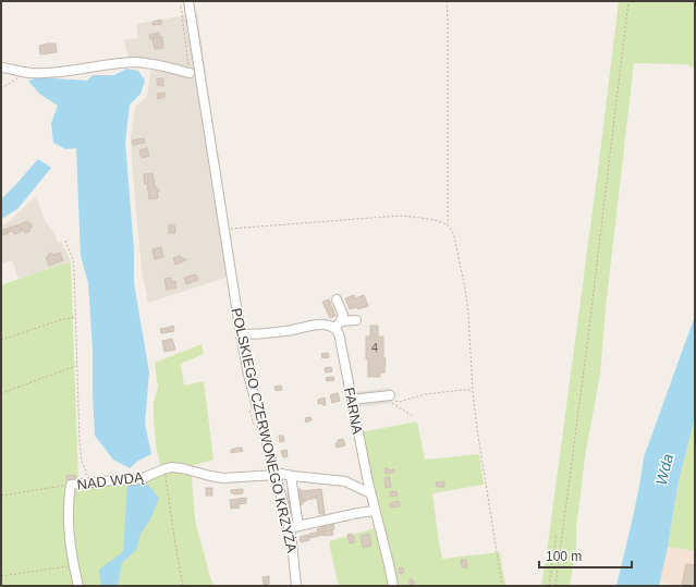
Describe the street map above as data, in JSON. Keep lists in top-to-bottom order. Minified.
{"streets":{"street":["FARNA","POLSKIEGO CZERWONEGO KRZYŻA","NAD WDĄ"]},"crossings":[["FARNA","NAD WDĄ"],["POLSKIEGO CZERWONEGO KRZYŻA","NAD WDĄ"]],"water":["Wda"],"house_numbers":["4"],"scale_bar":"100 m"}
